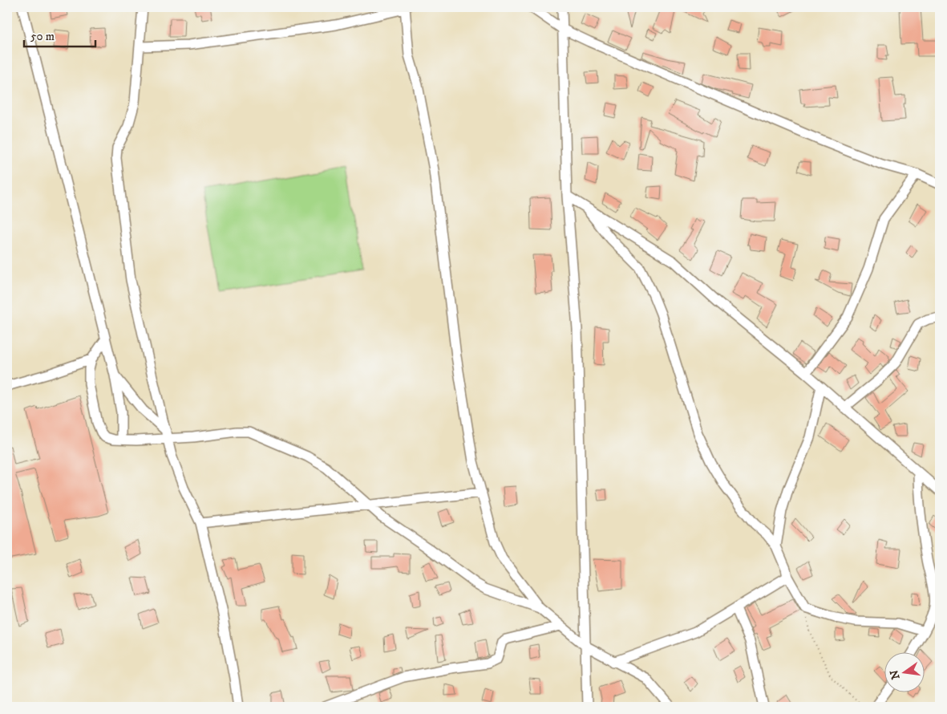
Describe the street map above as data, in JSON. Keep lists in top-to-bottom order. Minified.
{"scale_bar":"50 m","north":"left"}
